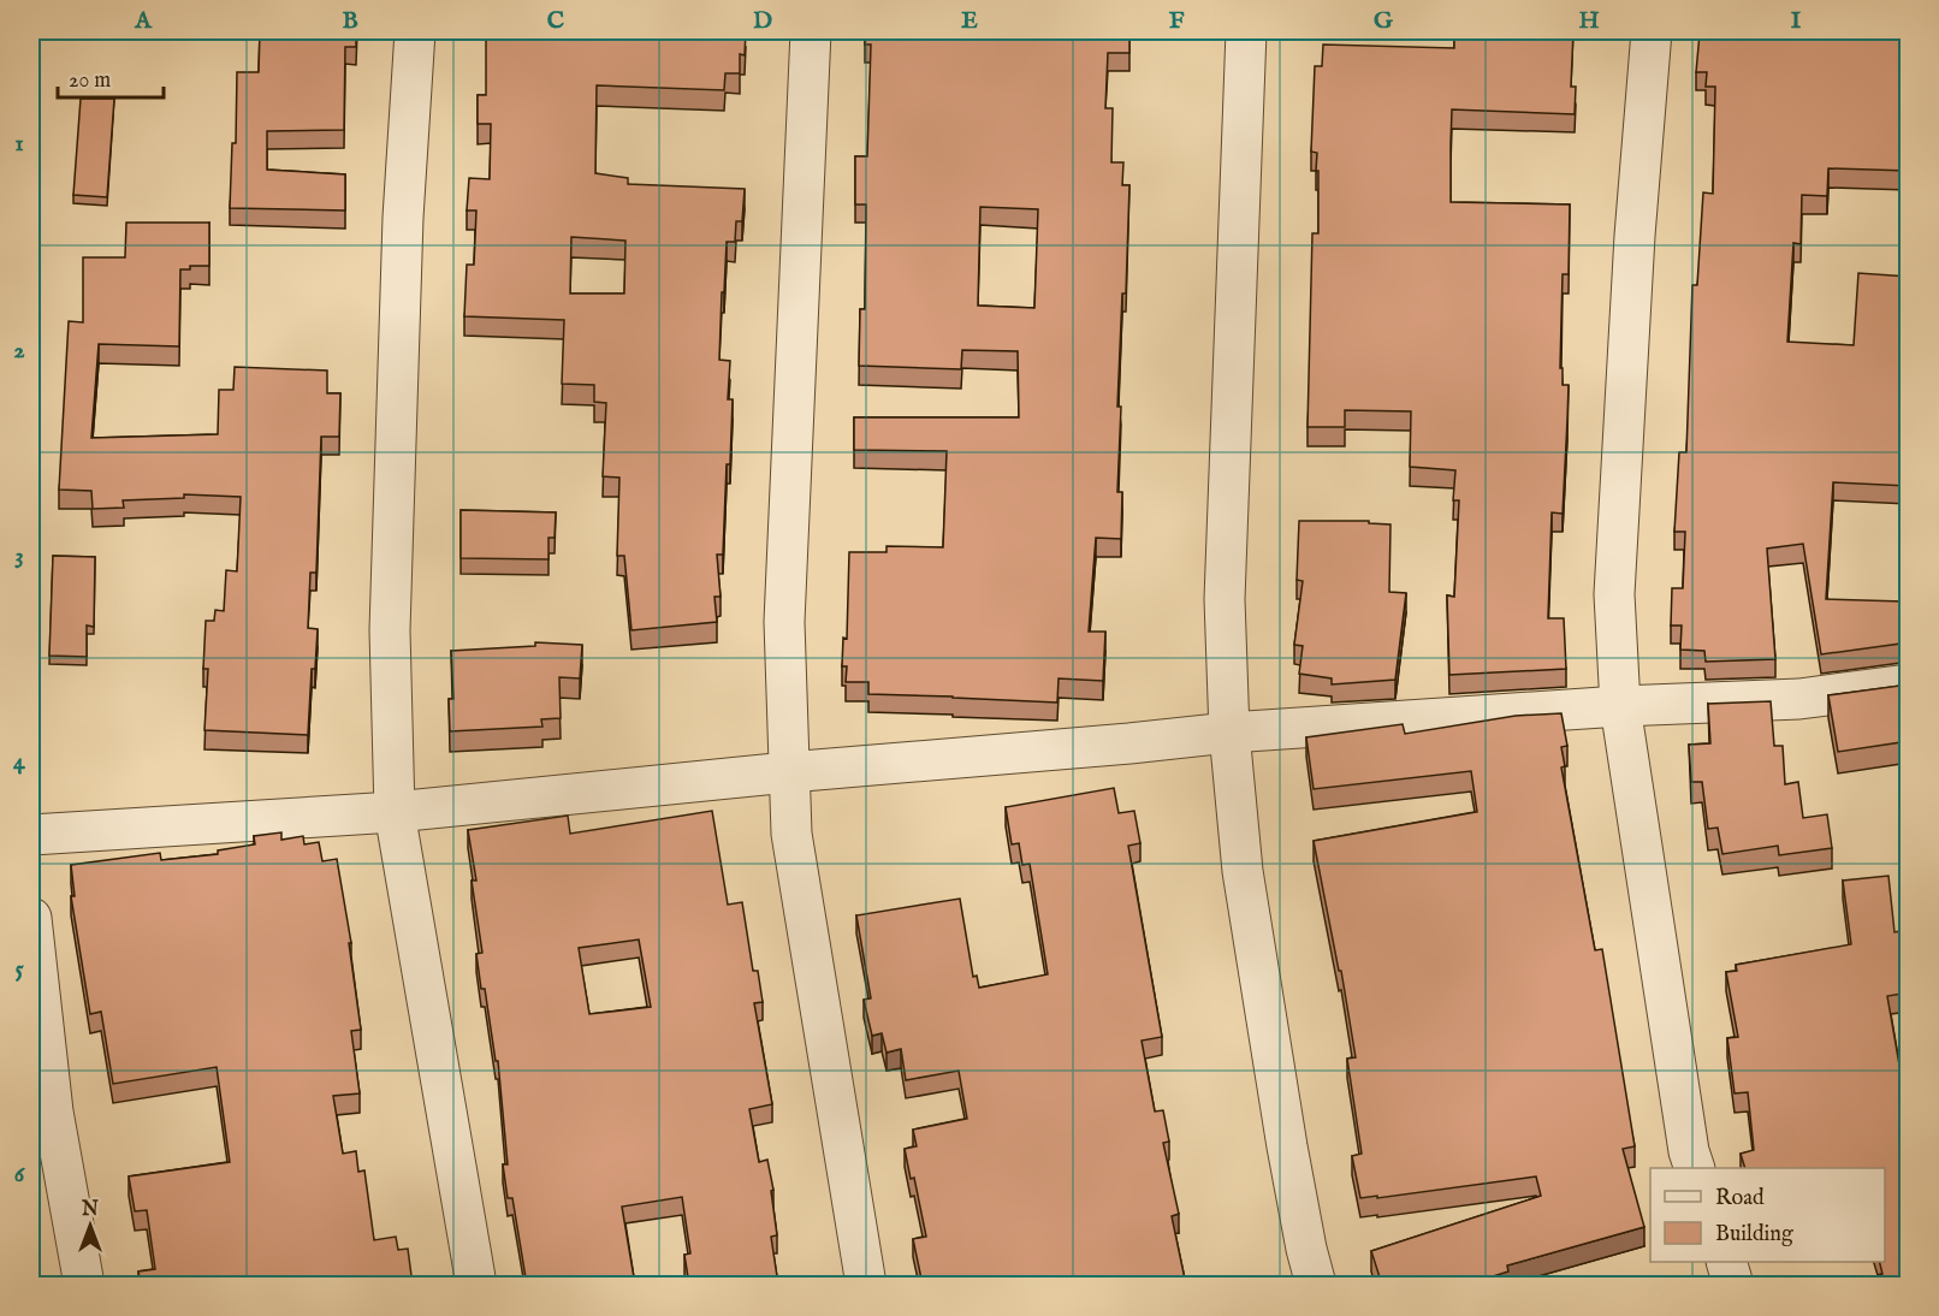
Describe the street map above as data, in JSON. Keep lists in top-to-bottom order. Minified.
{"legend":["Road","Building"],"scale_bar":"20 m","north":"top","grid":{"columns":["A","B","C","D","E","F","G","H","I"],"rows":["1","2","3","4","5","6"]}}
